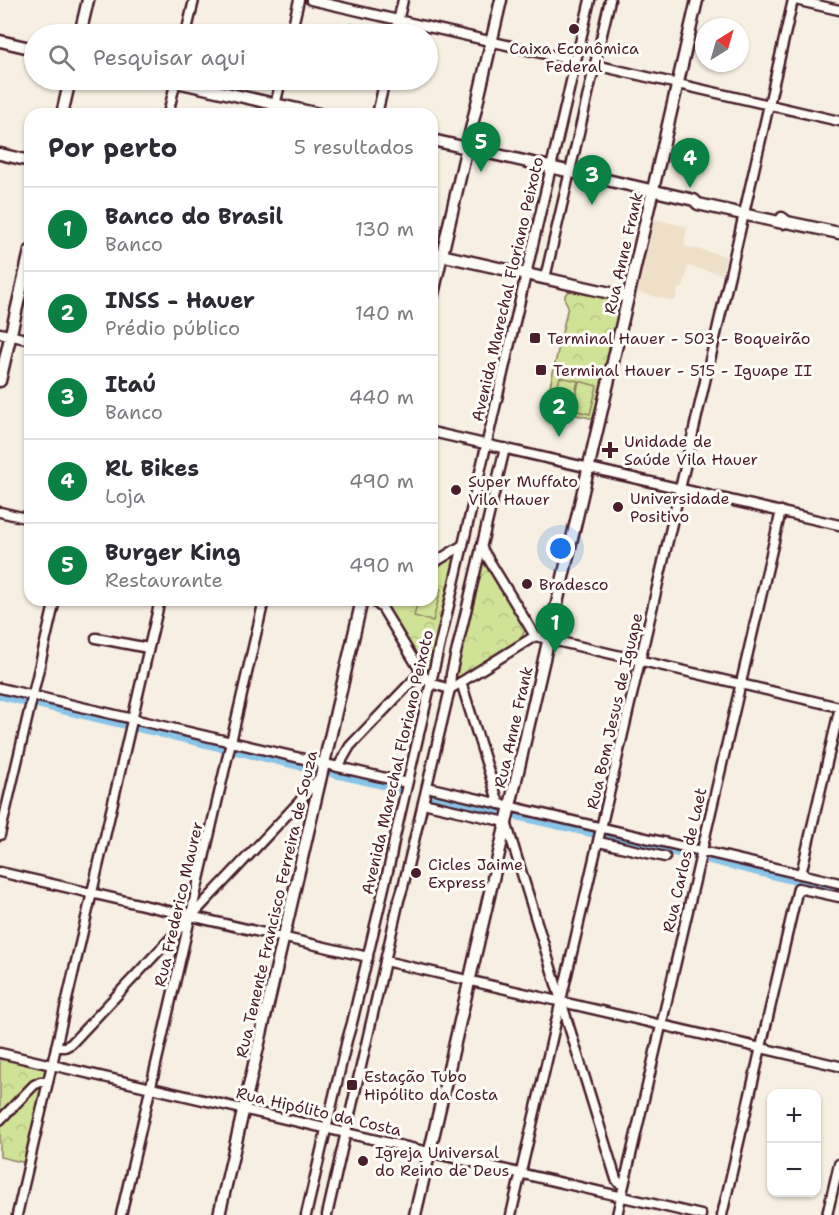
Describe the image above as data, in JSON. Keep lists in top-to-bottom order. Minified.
{"streets":{"main road":["Rua Anne Frank","Rua Tenente Francisco Ferreira de Souza"],"street":["Avenida Marechal Floriano Peixoto","Rua Bom Jesus de Iguape","Rua Carlos de Laet","Rua Frederico Maurer","Rua Hipólito da Costa"]},"crossings":[["Rua Anne Frank","Rua Hipólito da Costa"],["Avenida Marechal Floriano Peixoto","Rua Hipólito da Costa"],["Rua Bom Jesus de Iguape","Rua Hipólito da Costa"],["Rua Carlos de Laet","Rua Hipólito da Costa"],["Rua Frederico Maurer","Rua Hipólito da Costa"],["Rua Tenente Francisco Ferreira de Souza","Rua Hipólito da Costa"]],"places":{"other":["Caixa Econômica Federal","Super Muffato Vila Hauer","Universidade Positivo","Bradesco","Cicles Jaime Express","Igreja Universal do Reino de Deus"],"transit":["Terminal Hauer - 503 - Boqueirão","Terminal Hauer - 515 - Iguape II","Estação Tubo Hipólito da Costa"],"health":["Unidade de Saúde Vila Hauer"]},"north":"top right","page":{"search":"Pesquisar aqui","heading":["Por perto","5 resultados"],"pins":["5","4","3","2","1"],"list":[{"mark":"1","name":"Banco do Brasil","note":"Banco","value":"130 m"},{"mark":"2","name":"INSS - Hauer","note":"Prédio público","value":"140 m"},{"mark":"3","name":"Itaú","note":"Banco","value":"440 m"},{"mark":"4","name":"RL Bikes","note":"Loja","value":"490 m"},{"mark":"5","name":"Burger King","note":"Restaurante","value":"490 m"}],"map_buttons":["+","−"]}}
